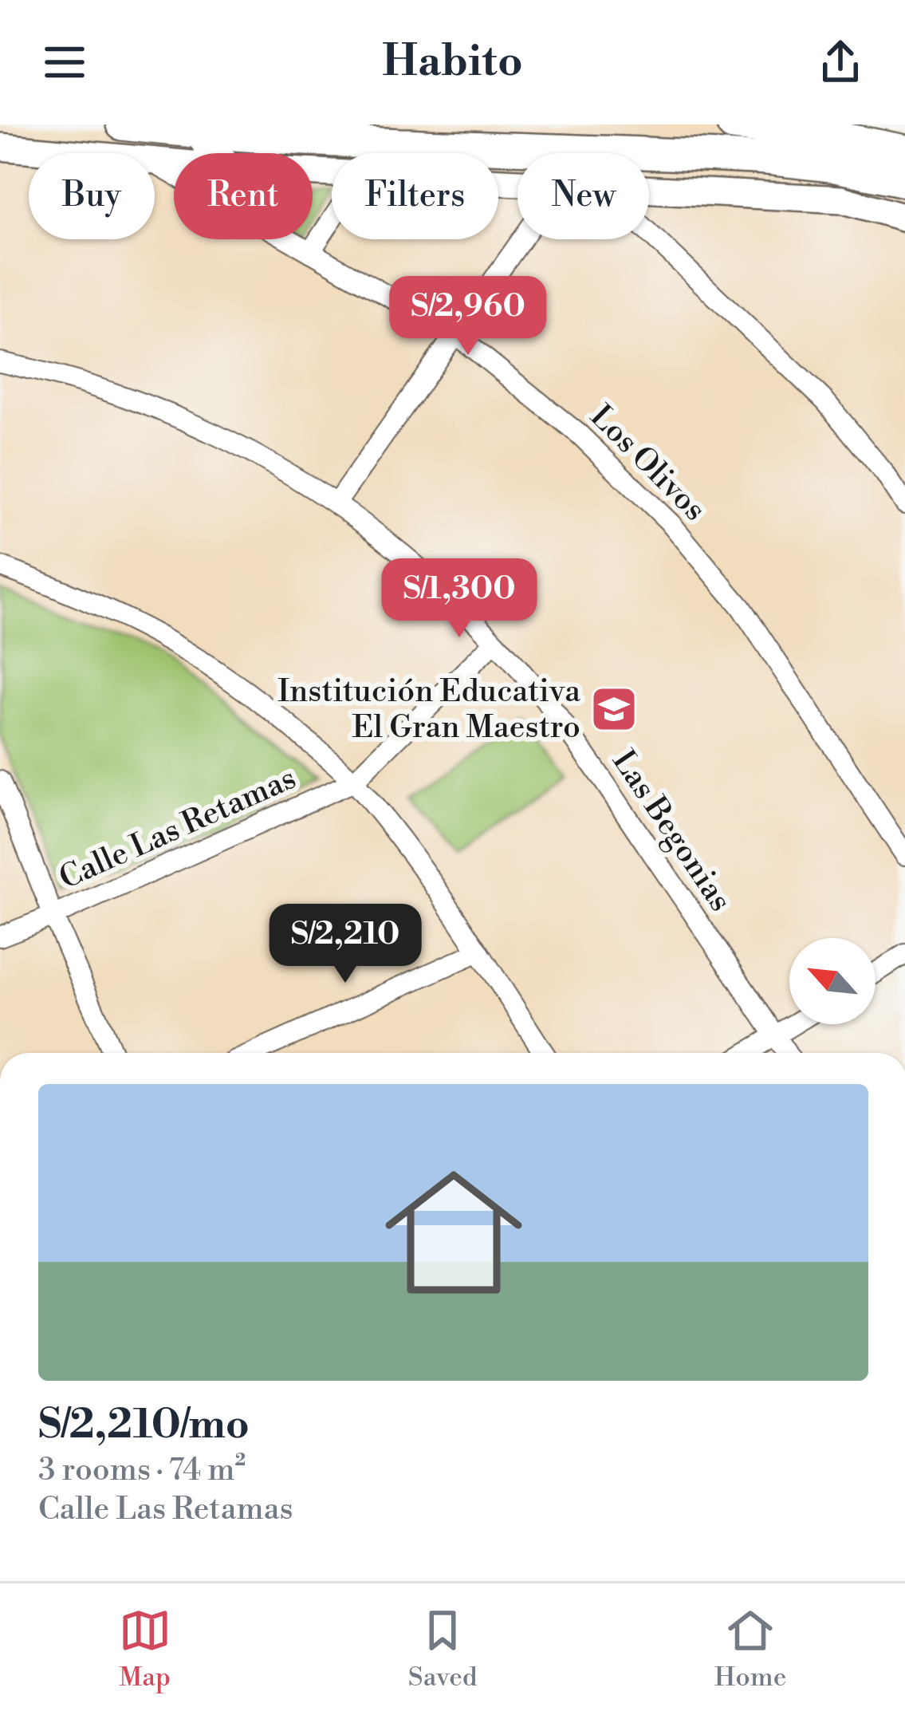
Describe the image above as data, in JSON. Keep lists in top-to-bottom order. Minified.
{"streets":{"street":["Los Olivos","Calle Las Retamas","Las Begonias"]},"crossings":[["Calle Las Retamas","Las Begonias"]],"places":{"school or university":["Institución Educativa El Gran Maestro"]},"north":"top left","page":{"header":"Habito","chip":["Buy","Rent","Filters","New"],"price":["S/2,960","S/1,300","S/2,210"],"list":[{"name":"S/2,210/mo","note":"3 rooms · 74 m² · Calle Las Retamas"}],"tabs":["Map","Saved","Home"]}}
